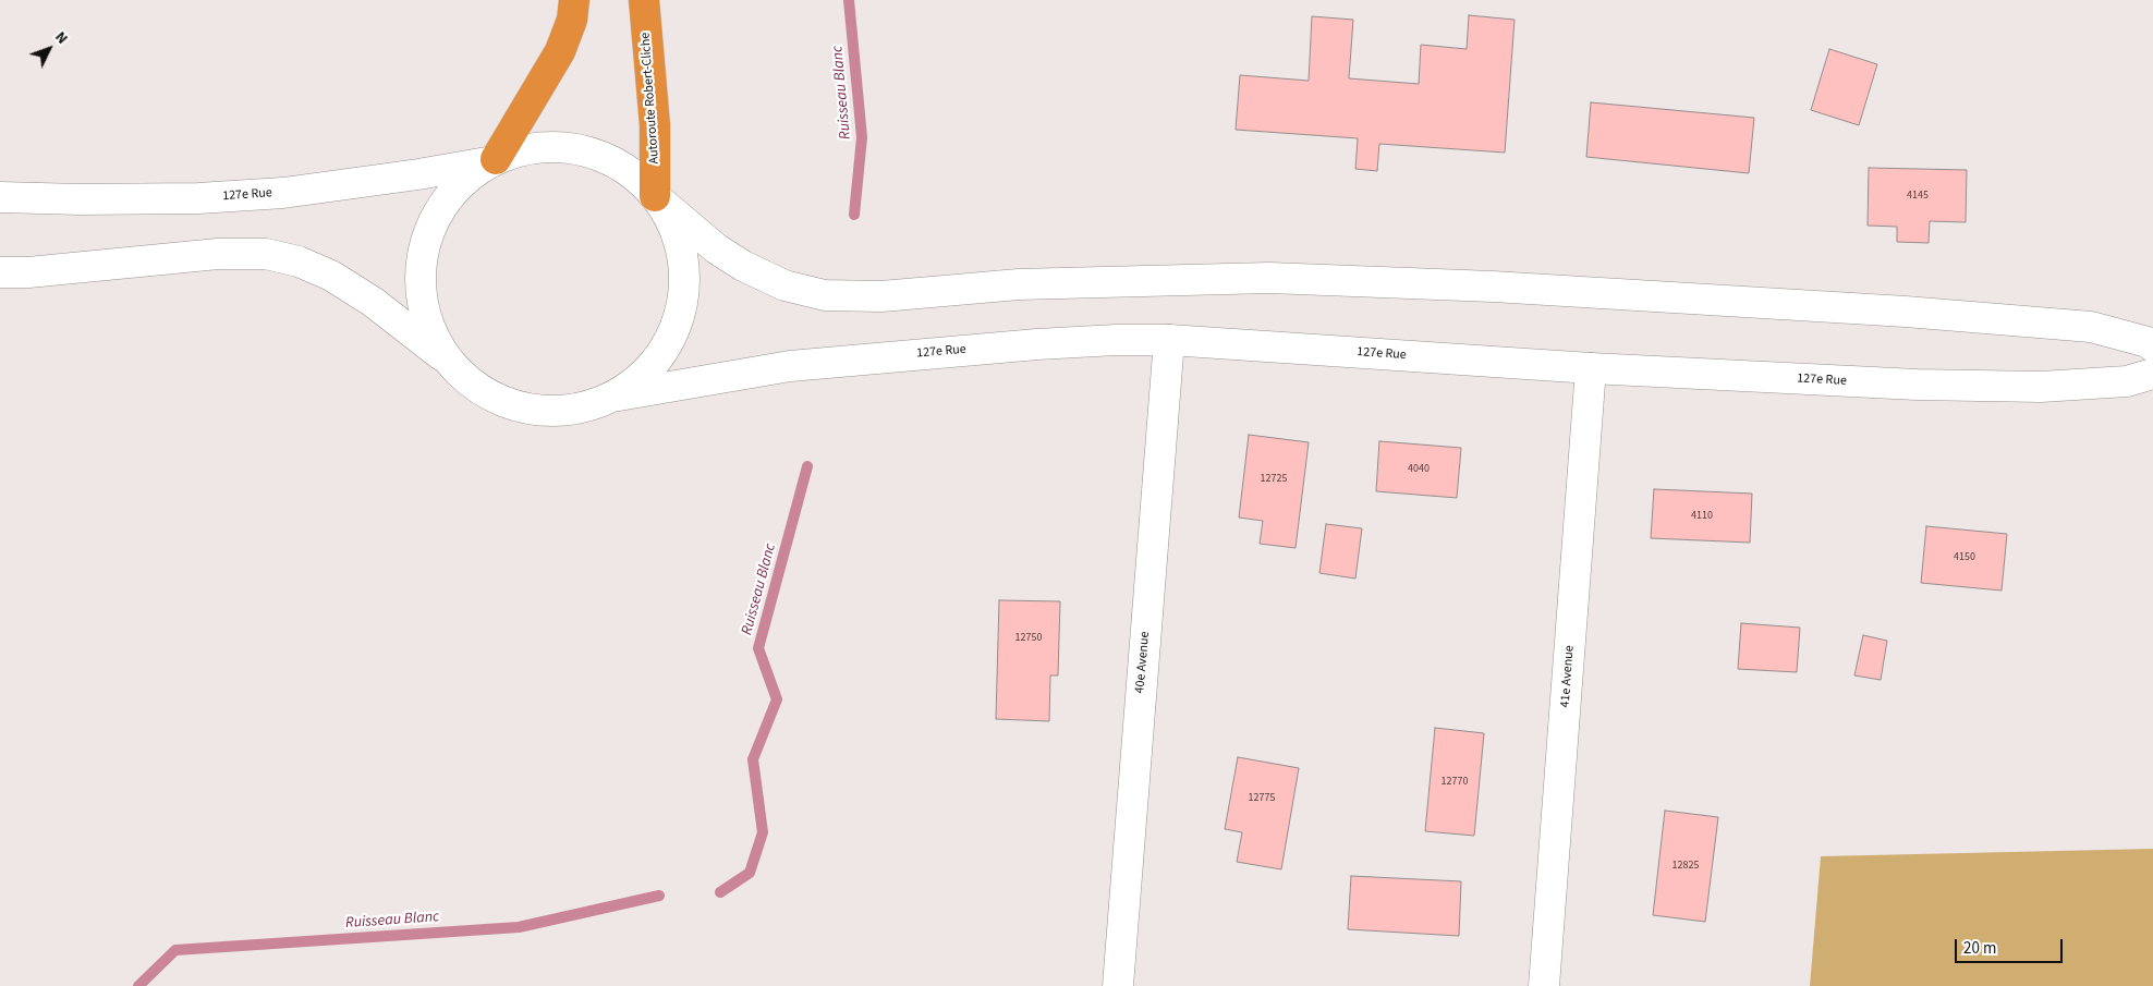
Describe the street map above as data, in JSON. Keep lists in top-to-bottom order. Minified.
{"streets":{"highway":["Autoroute Robert-Cliche"],"main road":["127e Rue","40e Avenue","41e Avenue"]},"crossings":[["127e Rue","40e Avenue"],["127e Rue","41e Avenue"]],"water":["Ruisseau Blanc"],"house_numbers":["4145","4040","12725","4110","4150","12750","12770","12775","12825"],"scale_bar":"20 m","north":"top right"}
